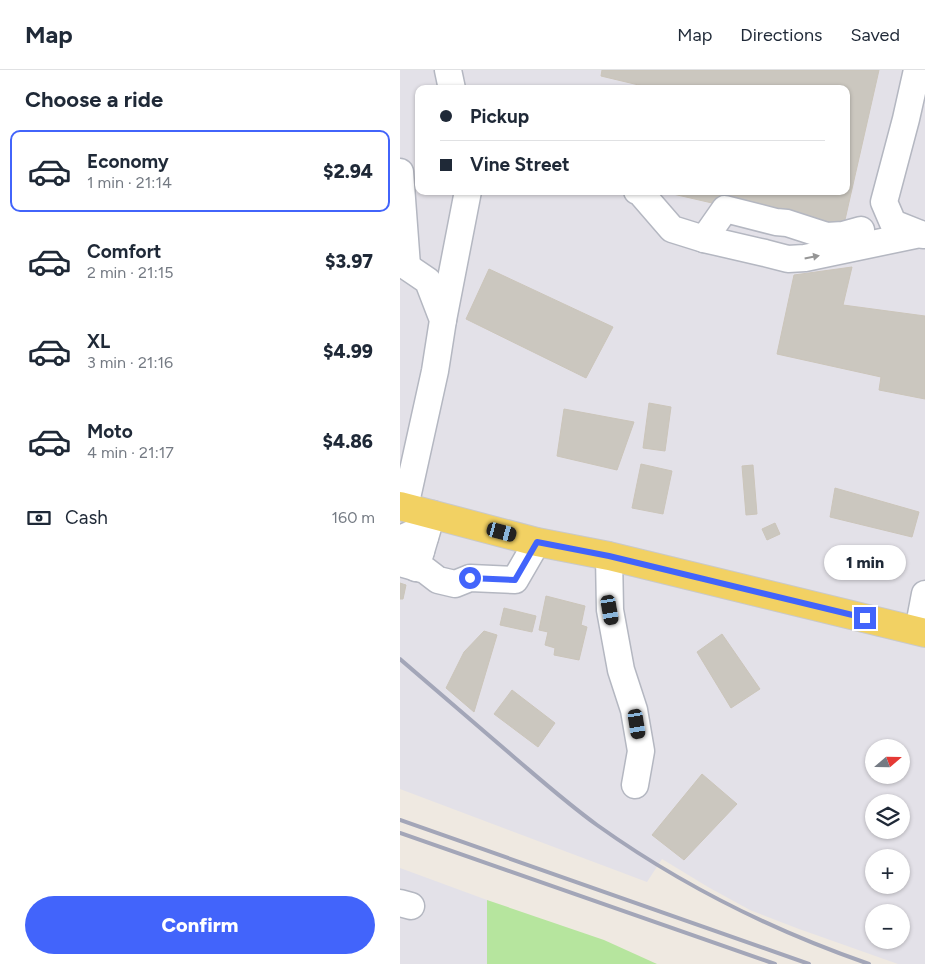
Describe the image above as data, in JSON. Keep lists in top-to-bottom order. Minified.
{"north":"right","page":{"header":"Map","nav":["Map","Directions","Saved"],"heading":"Choose a ride","banner":["Pickup","Vine Street"],"list":[{"name":"Economy","note":"1 min · 21:14","value":"$2.94"},{"name":"Comfort","note":"2 min · 21:15","value":"$3.97"},{"name":"XL","note":"3 min · 21:16","value":"$4.99"},{"name":"Moto","note":"4 min · 21:17","value":"$4.86"}],"pay":["Cash","160 m"],"bubble":"1 min","map_buttons":["+","−"],"buttons":"Confirm"}}
